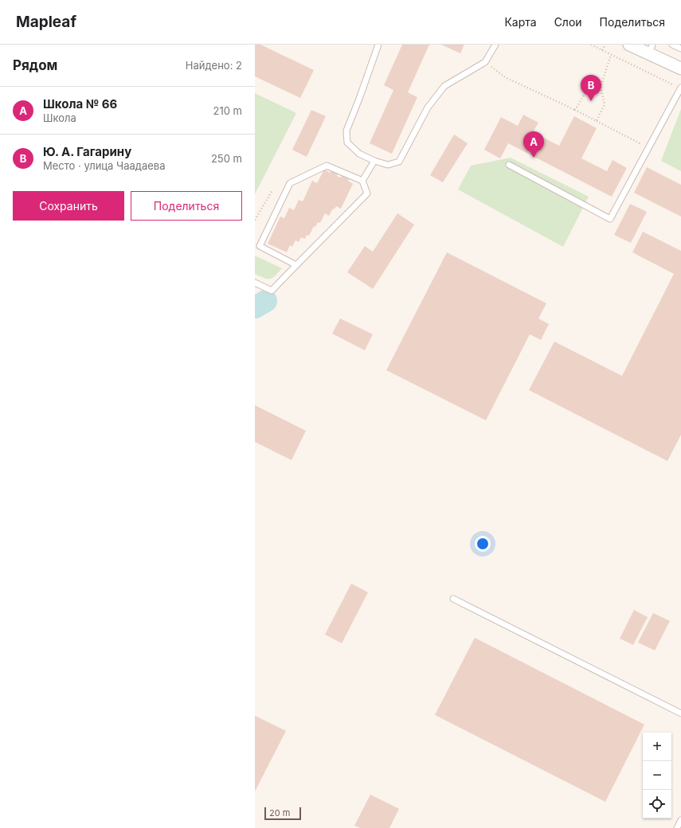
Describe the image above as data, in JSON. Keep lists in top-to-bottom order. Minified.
{"scale_bar":"20 m","page":{"header":"Mapleaf","nav":["Карта","Слои","Поделиться"],"heading":["Рядом","Найдено: 2"],"pins":["B","A"],"list":[{"mark":"A","name":"Школа № 66","note":"Школа","value":"210 m"},{"mark":"B","name":"Ю. А. Гагарину","note":"Место · улица Чаадаева","value":"250 m"}],"buttons":["Сохранить","Поделиться"],"map_buttons":["+","−"],"scale":"20 m"}}
